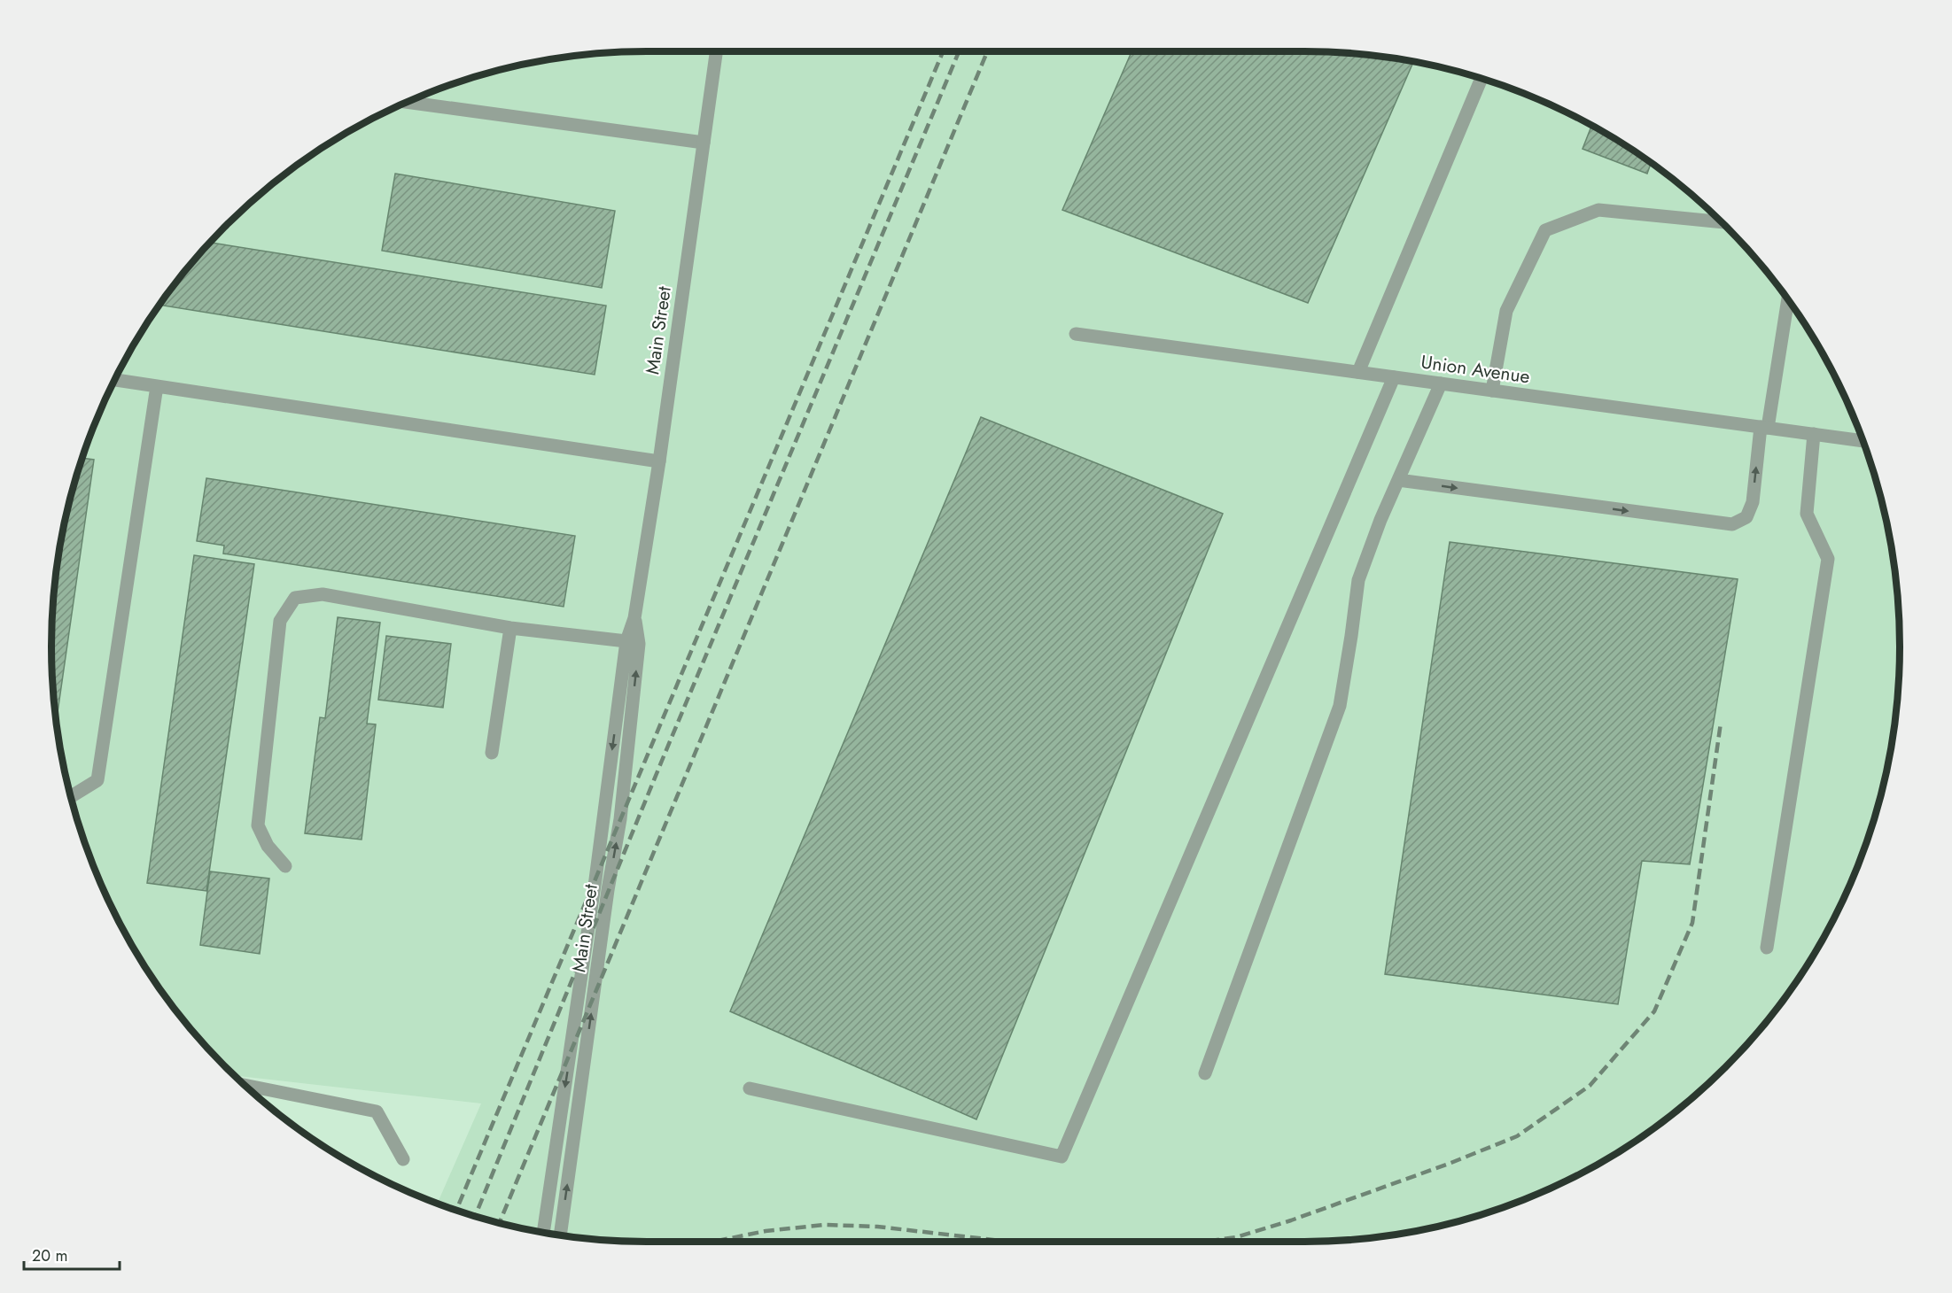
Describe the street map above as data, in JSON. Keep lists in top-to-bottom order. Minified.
{"streets":{"street":["Main Street","Union Avenue"]},"scale_bar":"20 m"}
